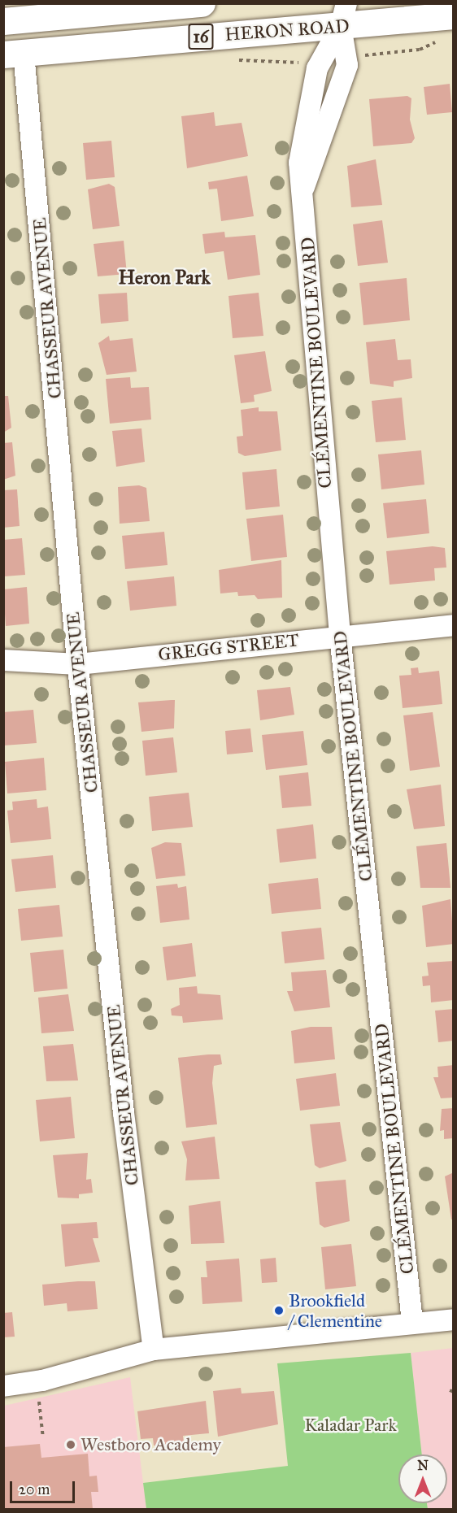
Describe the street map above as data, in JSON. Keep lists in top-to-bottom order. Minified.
{"streets":{"main road":["HERON ROAD","16"],"street":["CHASSEUR AVENUE","CLÉMENTINE BOULEVARD","GREGG STREET"]},"crossings":[["HERON ROAD","CHASSEUR AVENUE"],["HERON ROAD","CLÉMENTINE BOULEVARD"],["CHASSEUR AVENUE","GREGG STREET"],["CLÉMENTINE BOULEVARD","GREGG STREET"]],"districts":["Heron Park"],"parks":["Kaladar Park"],"places":["Brookfield / Clementine","Westboro Academy"],"scale_bar":"20 m","north":"top"}
